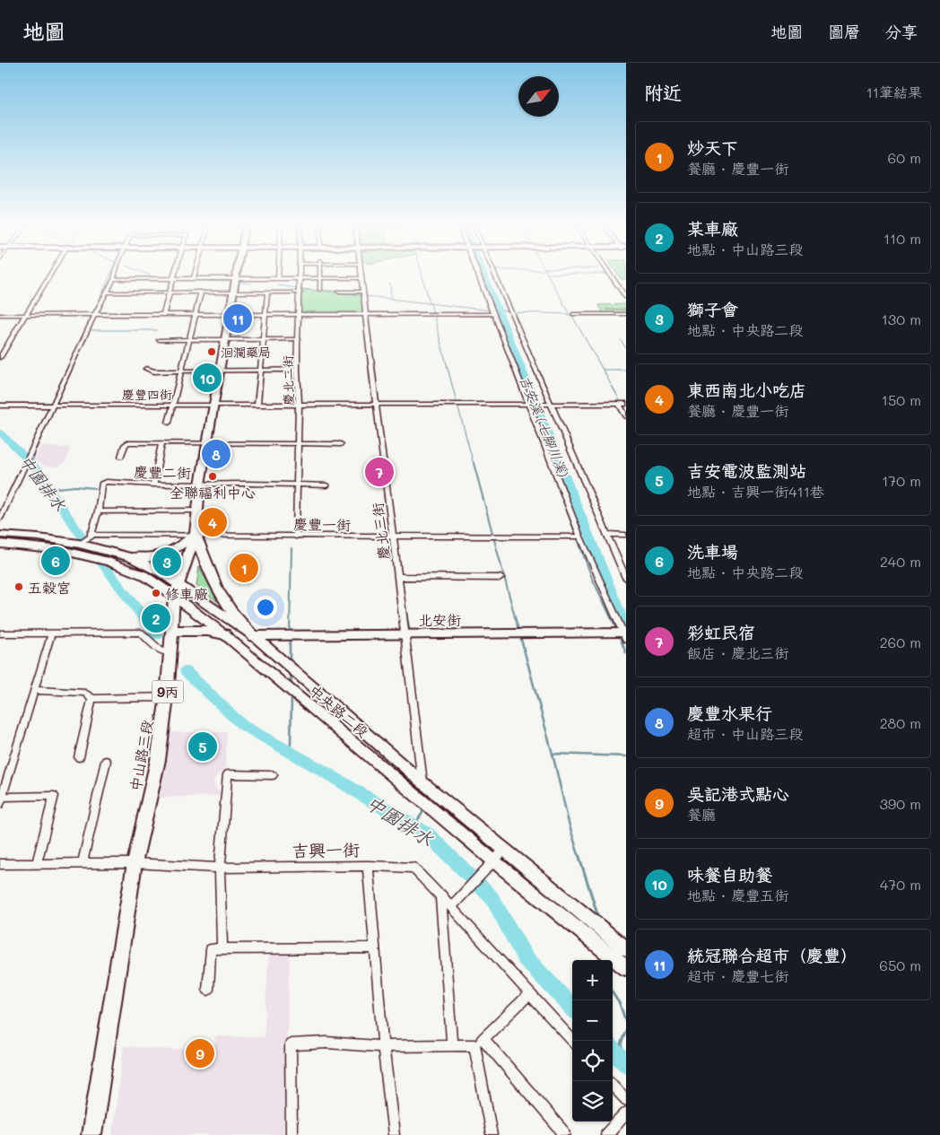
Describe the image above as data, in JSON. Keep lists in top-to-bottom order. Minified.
{"streets":{"main road":["9丙","中山路三段"],"street":["慶北二街","慶豐四街","慶豐二街","慶豐一街","慶北三街","北安街","中央路二段","吉興一街"]},"crossings":[["慶北二街","慶豐四街"],["慶北二街","慶豐二街"],["慶北二街","慶豐一街"],["慶豐四街","慶北三街"],["慶豐四街","中山路三段"],["慶豐二街","慶豐一街"],["慶豐二街","中山路三段"],["慶豐一街","慶北三街"],["慶豐一街","中山路三段"],["慶北三街","北安街"],["慶北三街","中央路二段"],["北安街","中央路二段"],["中央路二段","中山路三段"],["中山路三段","吉興一街"]],"water":["吉安溪 (七腳川溪)","中園排水"],"places":["洄瀾藥局","全聯福利中心","五榖宮","修車廠"],"north":"top right","page":{"header":"地圖","nav":["地圖","圖層","分享"],"heading":["附近","11筆結果"],"list":[{"mark":"1","name":"炒天下","note":"餐廳 · 慶豐一街","value":"60 m"},{"mark":"2","name":"某車廠","note":"地點 · 中山路三段","value":"110 m"},{"mark":"3","name":"獅子會","note":"地點 · 中央路二段","value":"130 m"},{"mark":"4","name":"東西南北小吃店","note":"餐廳 · 慶豐一街","value":"150 m"},{"mark":"5","name":"吉安電波監測站","note":"地點 · 吉興一街411巷","value":"170 m"},{"mark":"6","name":"洗車場","note":"地點 · 中央路二段","value":"240 m"},{"mark":"7","name":"彩虹民宿","note":"飯店 · 慶北三街","value":"260 m"},{"mark":"8","name":"慶豐水果行","note":"超市 · 中山路三段","value":"280 m"},{"mark":"9","name":"吳記港式點心","note":"餐廳","value":"390 m"},{"mark":"10","name":"味餐自助餐","note":"地點 · 慶豐五街","value":"470 m"},{"mark":"11","name":"統冠聯合超市（慶豐）","note":"超市 · 慶豐七街","value":"650 m"}],"pins":["11","10","8","7","4","6","3","1","2","5","9"],"map_buttons":["+","−"]}}
